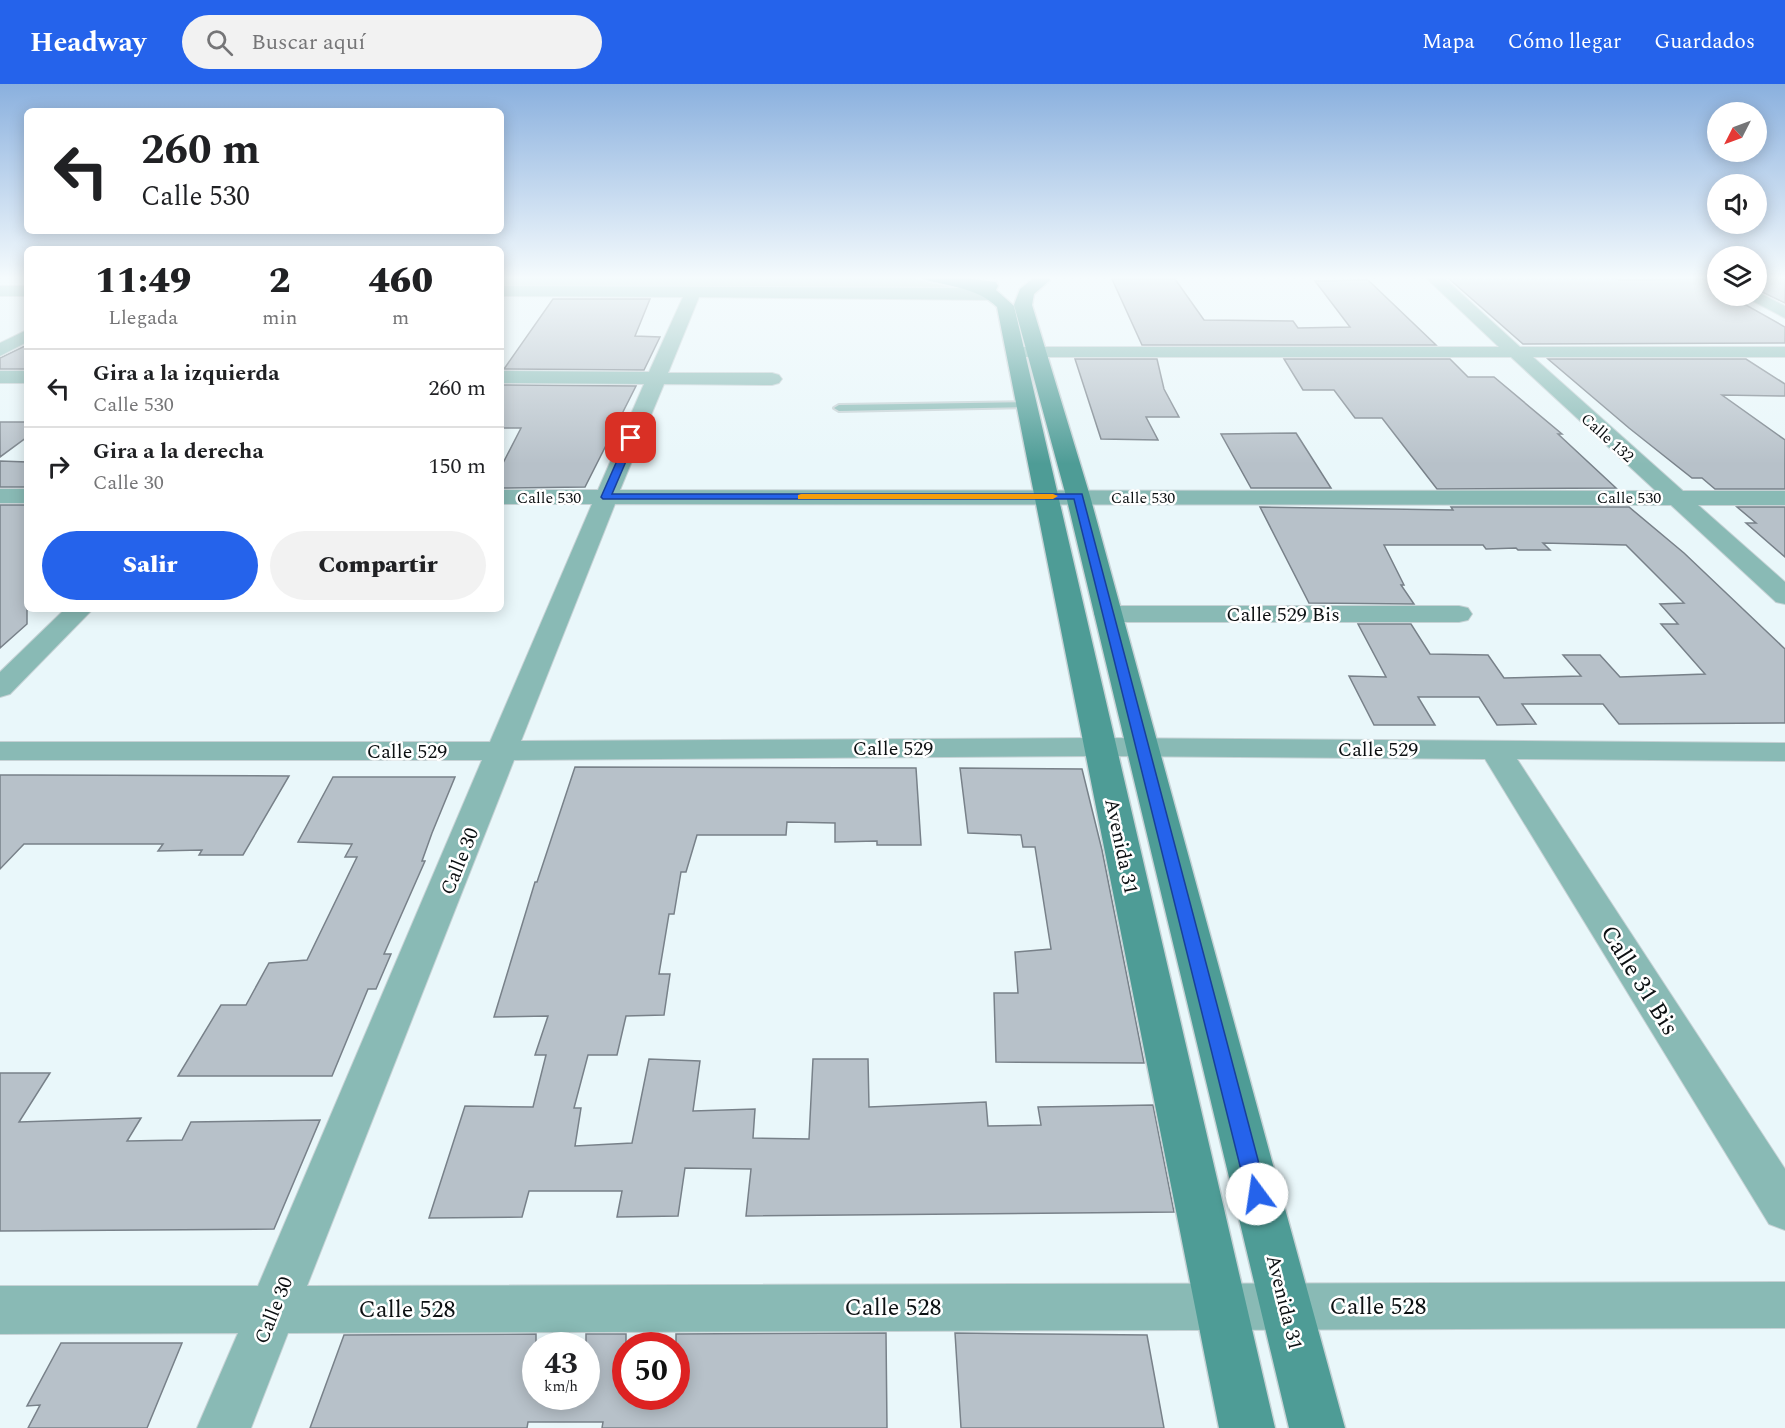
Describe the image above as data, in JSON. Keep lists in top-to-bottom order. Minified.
{"streets":{"main road":["Avenida 31"],"street":["Calle 132","Calle 530","Calle 529 Bis","Calle 529","Calle 30","Calle 31 Bis","Calle 528"]},"crossings":[["Calle 132","Calle 530"],["Calle 530","Avenida 31"],["Calle 530","Calle 30"],["Calle 529 Bis","Avenida 31"],["Calle 529","Avenida 31"],["Calle 529","Calle 30"],["Calle 529","Calle 31 Bis"],["Avenida 31","Calle 528"],["Calle 30","Calle 528"]],"north":"bottom left","page":{"header":"Headway","search":"Buscar aquí","nav":["Mapa","Cómo llegar","Guardados"],"turn":["260 m","Calle 530"],"eta":["11:49","Llegada","2","min","460","m"],"list":[{"name":"Gira a la izquierda","note":"Calle 530","value":"260 m"},{"name":"Gira a la derecha","note":"Calle 30","value":"150 m"}],"buttons":["Salir","Compartir"],"speed":"43 km/h","limit":"50"}}
